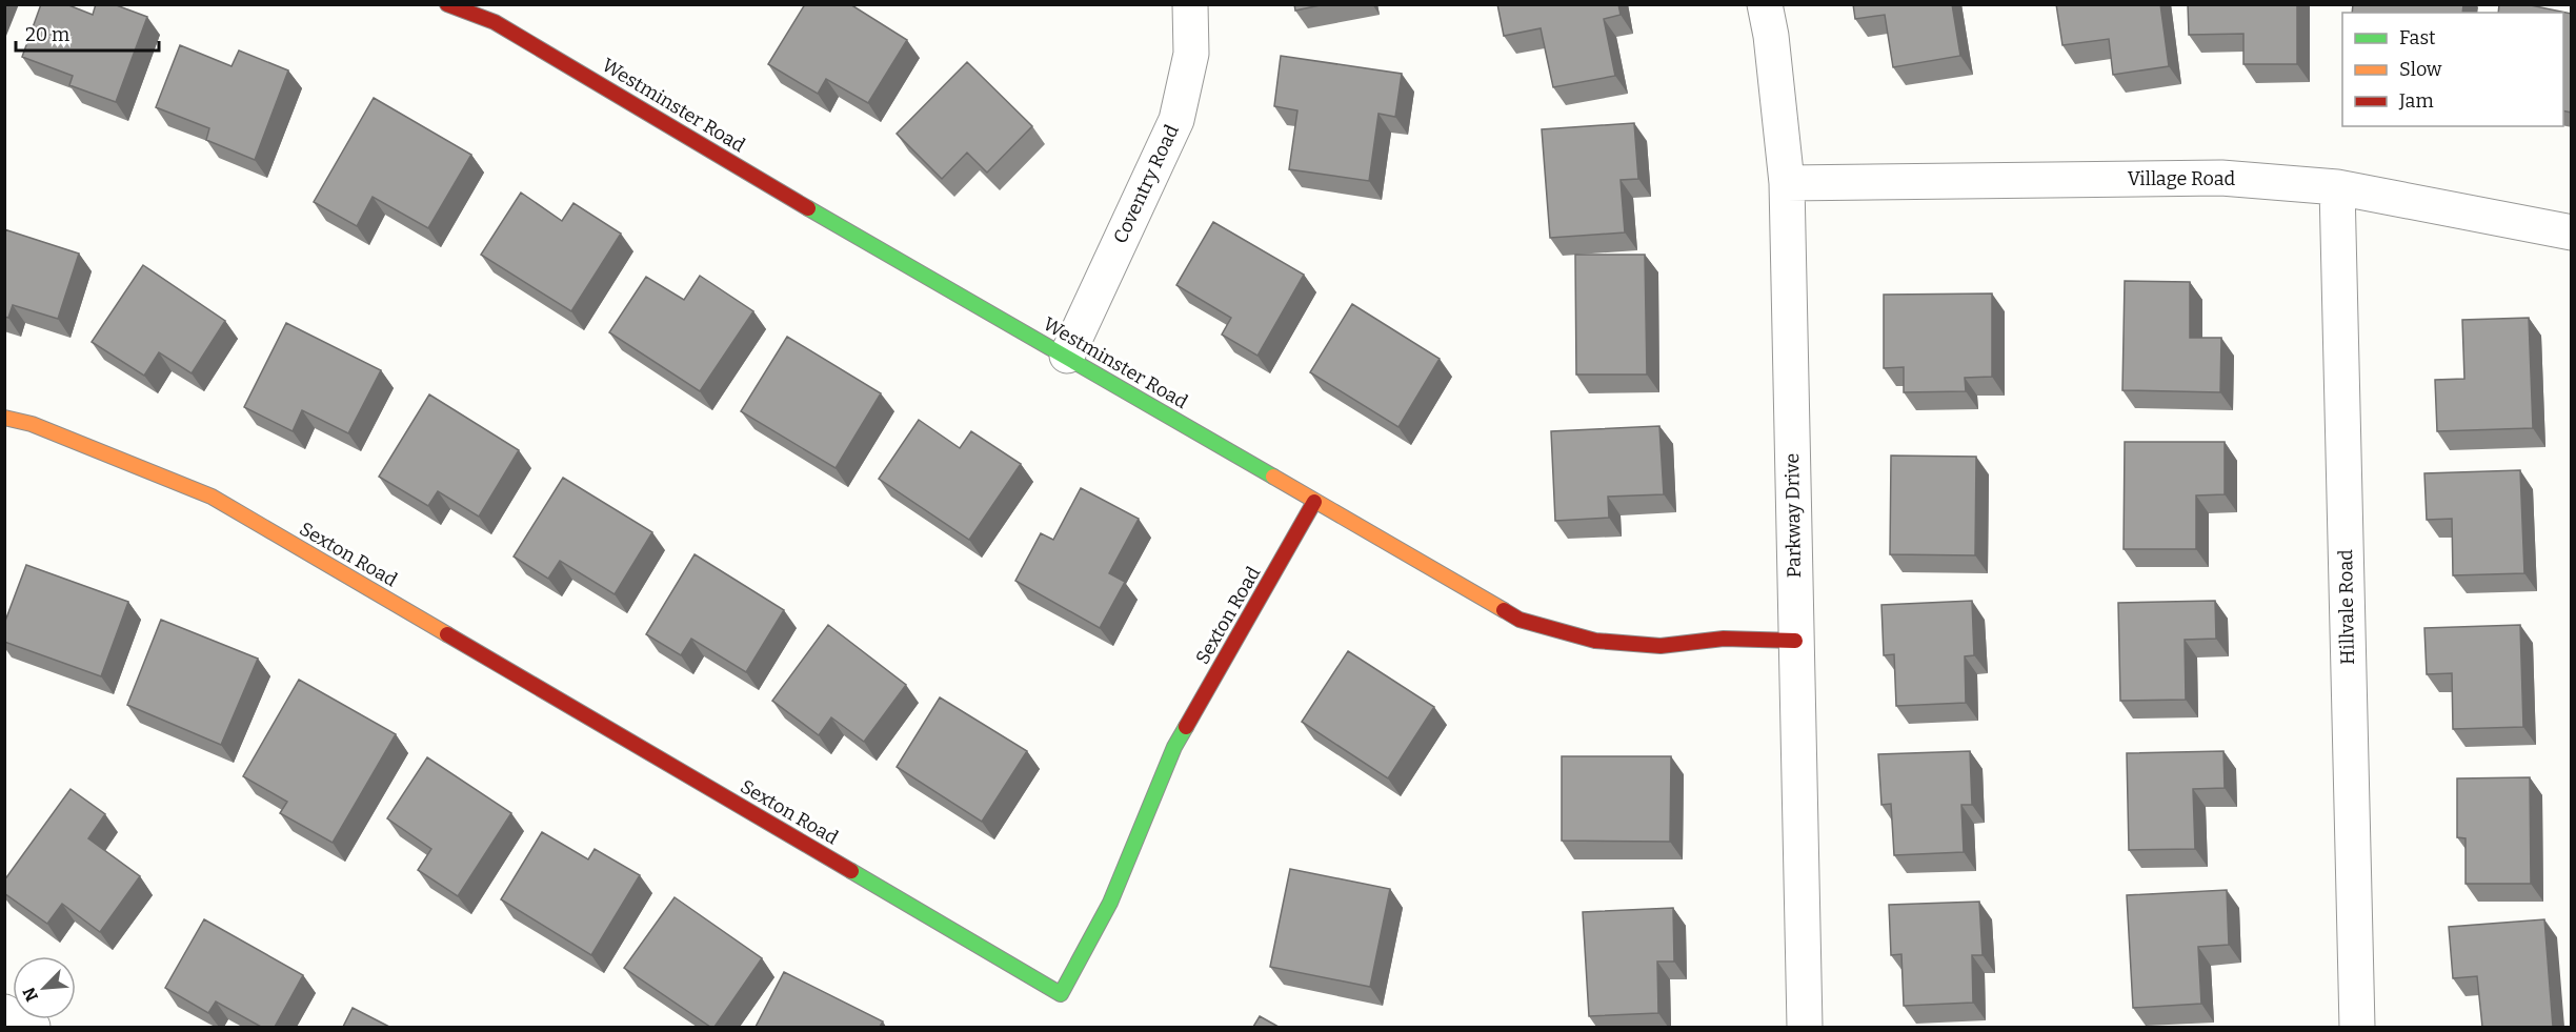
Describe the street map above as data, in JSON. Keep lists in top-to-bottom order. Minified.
{"streets":{"street":["Westminster Road","Village Road","Coventry Road","Parkway Drive","Sexton Road","Hillvale Road"]},"crossings":[["Westminster Road","Coventry Road"],["Westminster Road","Parkway Drive"],["Westminster Road","Sexton Road"],["Village Road","Parkway Drive"],["Village Road","Hillvale Road"]],"legend":["Fast","Slow","Jam"],"scale_bar":"20 m","north":"bottom left"}
